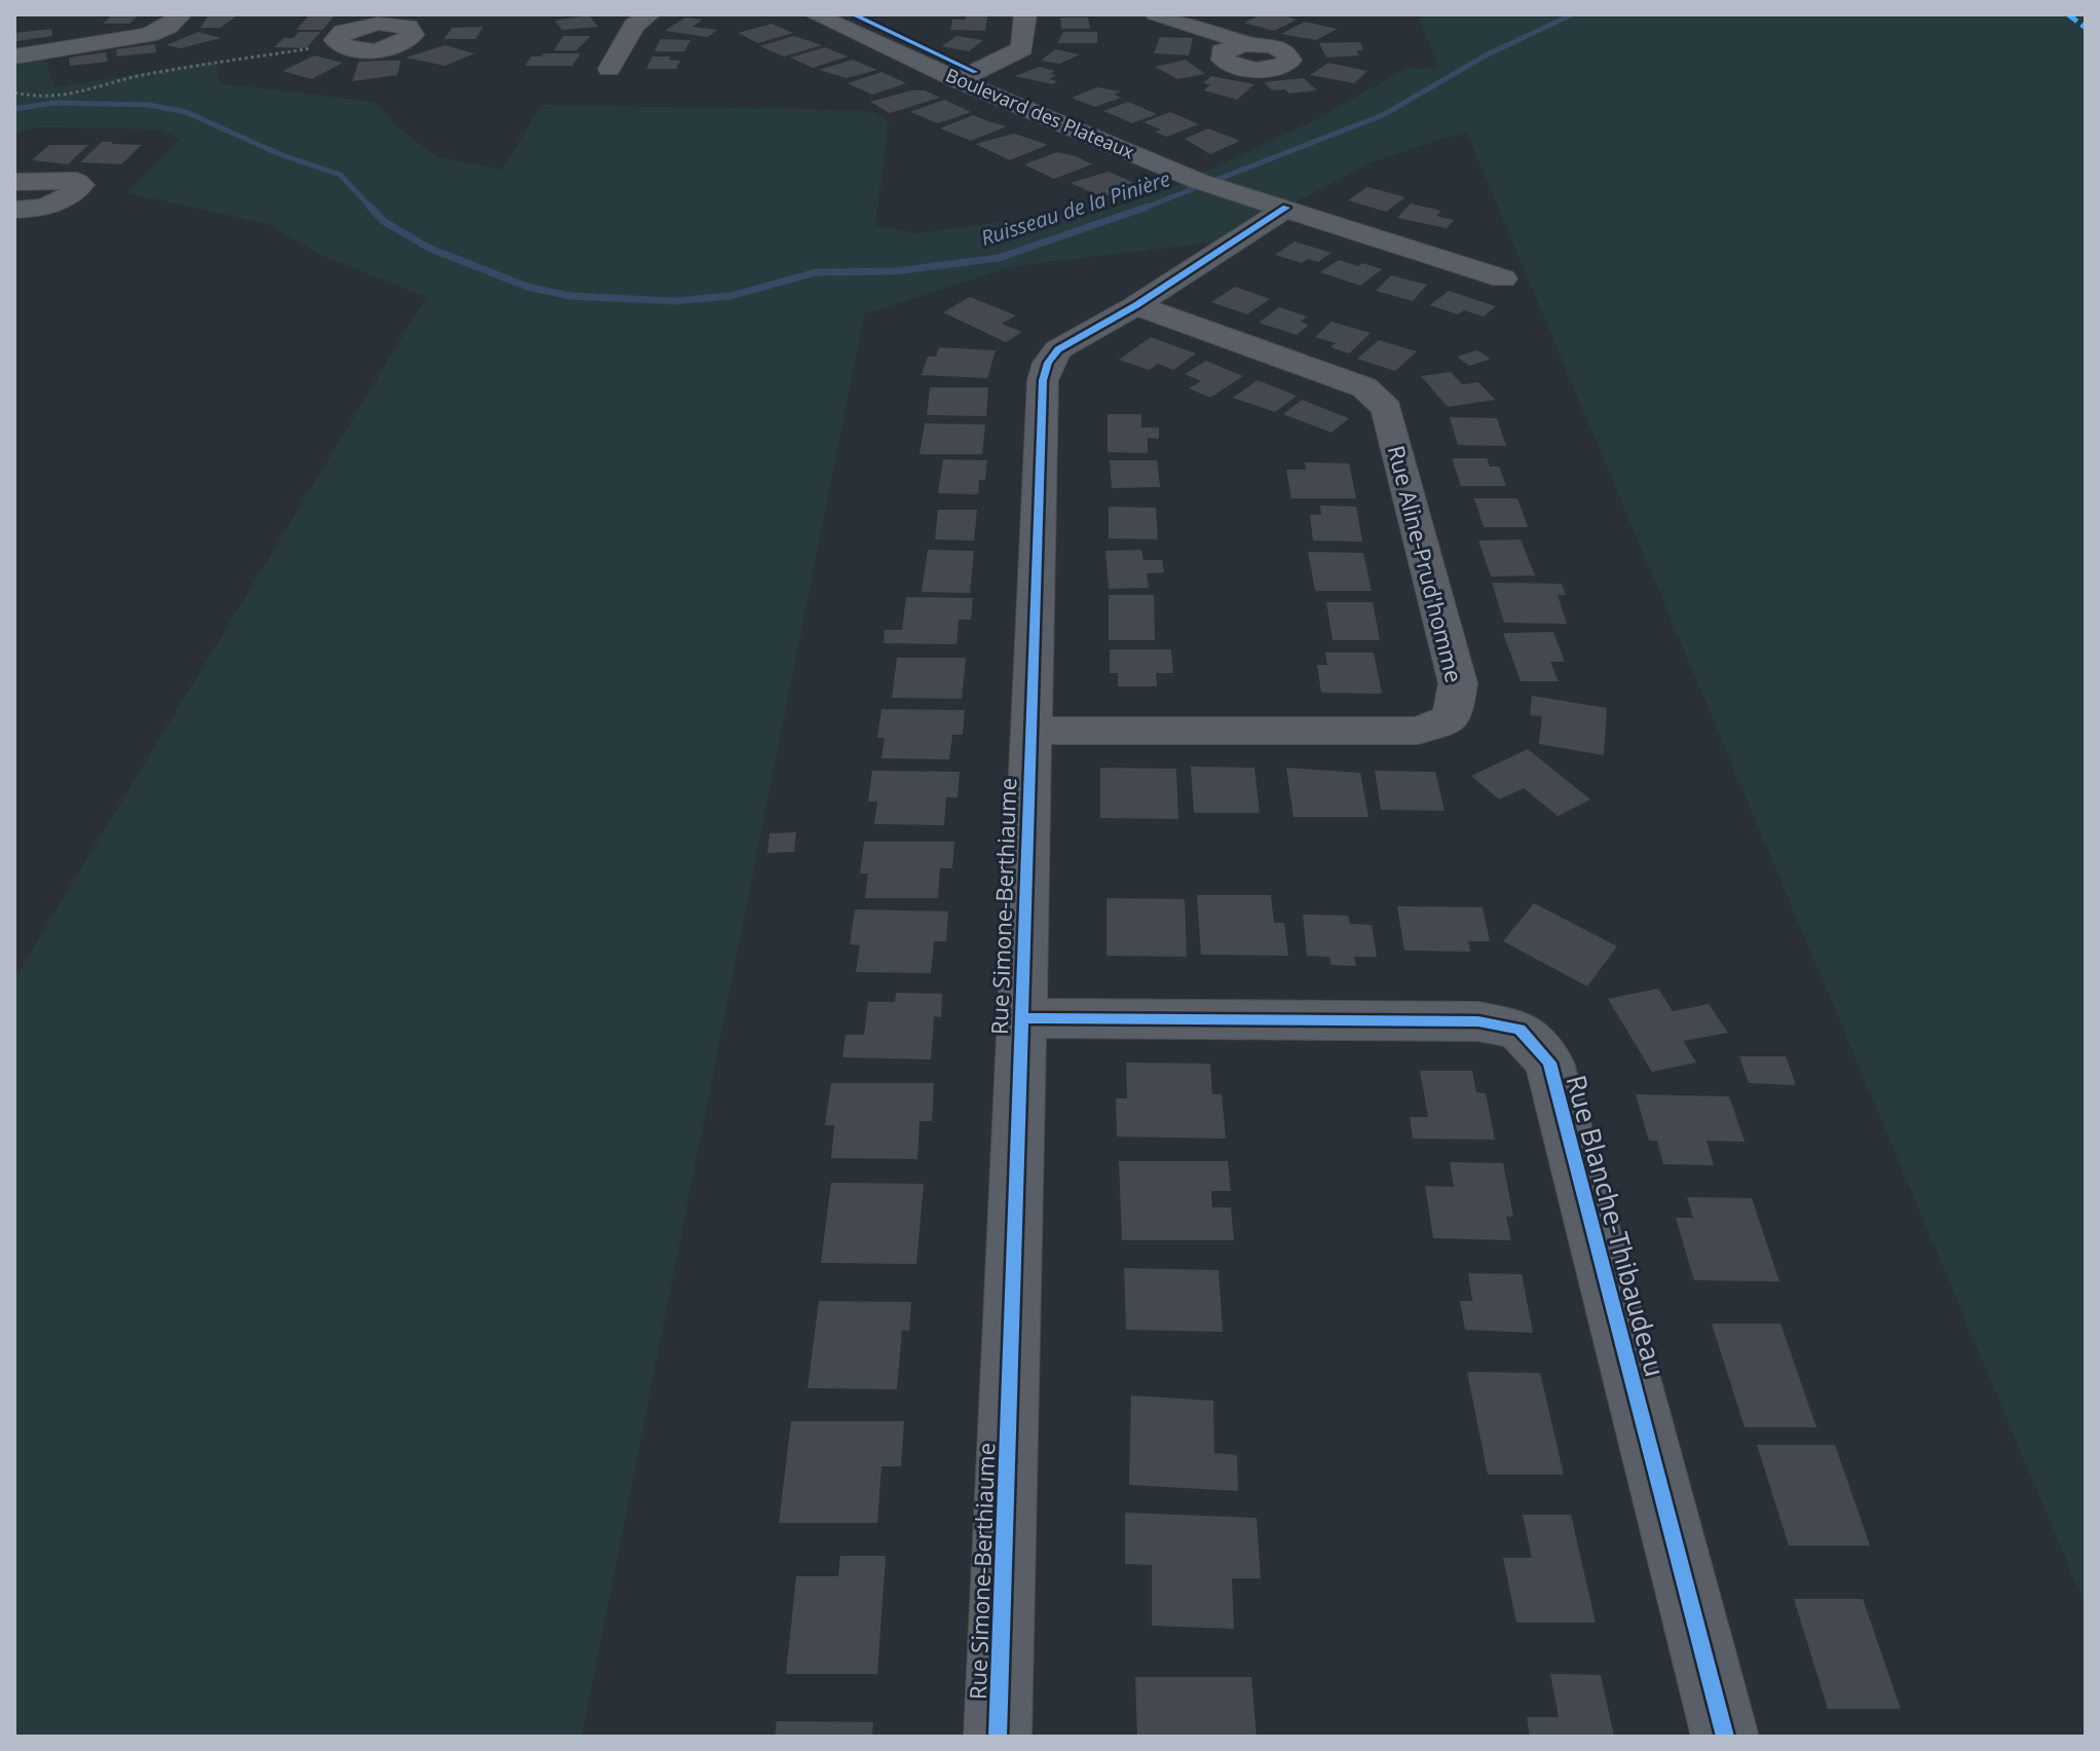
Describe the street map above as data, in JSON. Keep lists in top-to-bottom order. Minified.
{"streets":{"street":["Boulevard des Plateaux","Rue Aline-Prud'homme","Rue Simone-Berthiaume","Rue Blanche-Thibaudeau"]},"crossings":[["Boulevard des Plateaux","Rue Simone-Berthiaume"],["Rue Aline-Prud'homme","Rue Simone-Berthiaume"],["Rue Simone-Berthiaume","Rue Blanche-Thibaudeau"]],"water":["Ruisseau de la Pinière"]}
